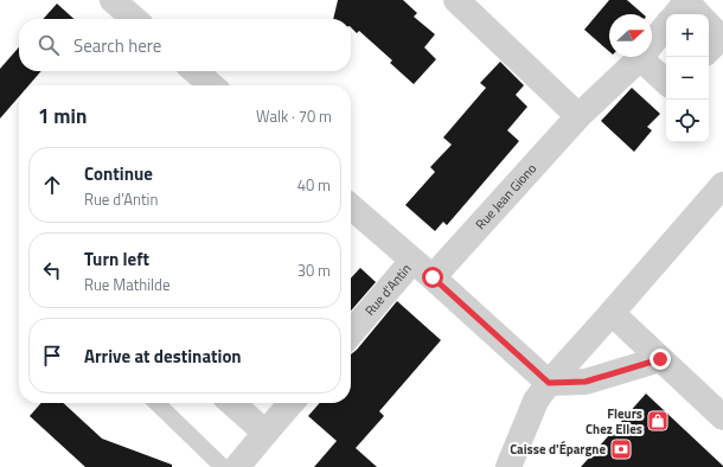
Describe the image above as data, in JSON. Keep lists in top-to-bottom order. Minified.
{"streets":{"street":["Rue Jean Giono","Rue d'Antin"]},"crossings":[["Rue Jean Giono","Rue d'Antin"]],"places":{"shop":["Fleurs Chez Elles"],"bank":["Caisse d'Épargne"]},"north":"right","page":{"map_buttons":["+","−"],"search":"Search here","heading":["1 min","Walk · 70 m"],"list":[["Continue","Rue d'Antin","40 m"],["Turn left","Rue Mathilde","30 m"],"Arrive at destination"]}}
